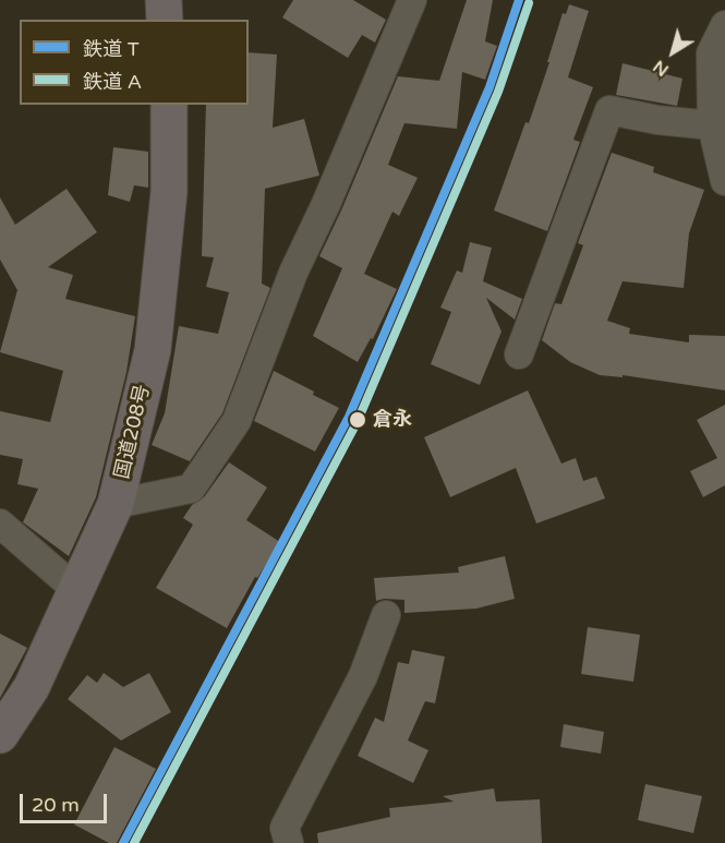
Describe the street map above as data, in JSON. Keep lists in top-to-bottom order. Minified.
{"streets":{"highway":["国道208号"]},"places":["倉永"],"lines":["rail line T","rail line A"],"legend":["鉄道 T","鉄道 A"],"scale_bar":"20 m","north":"bottom left"}
